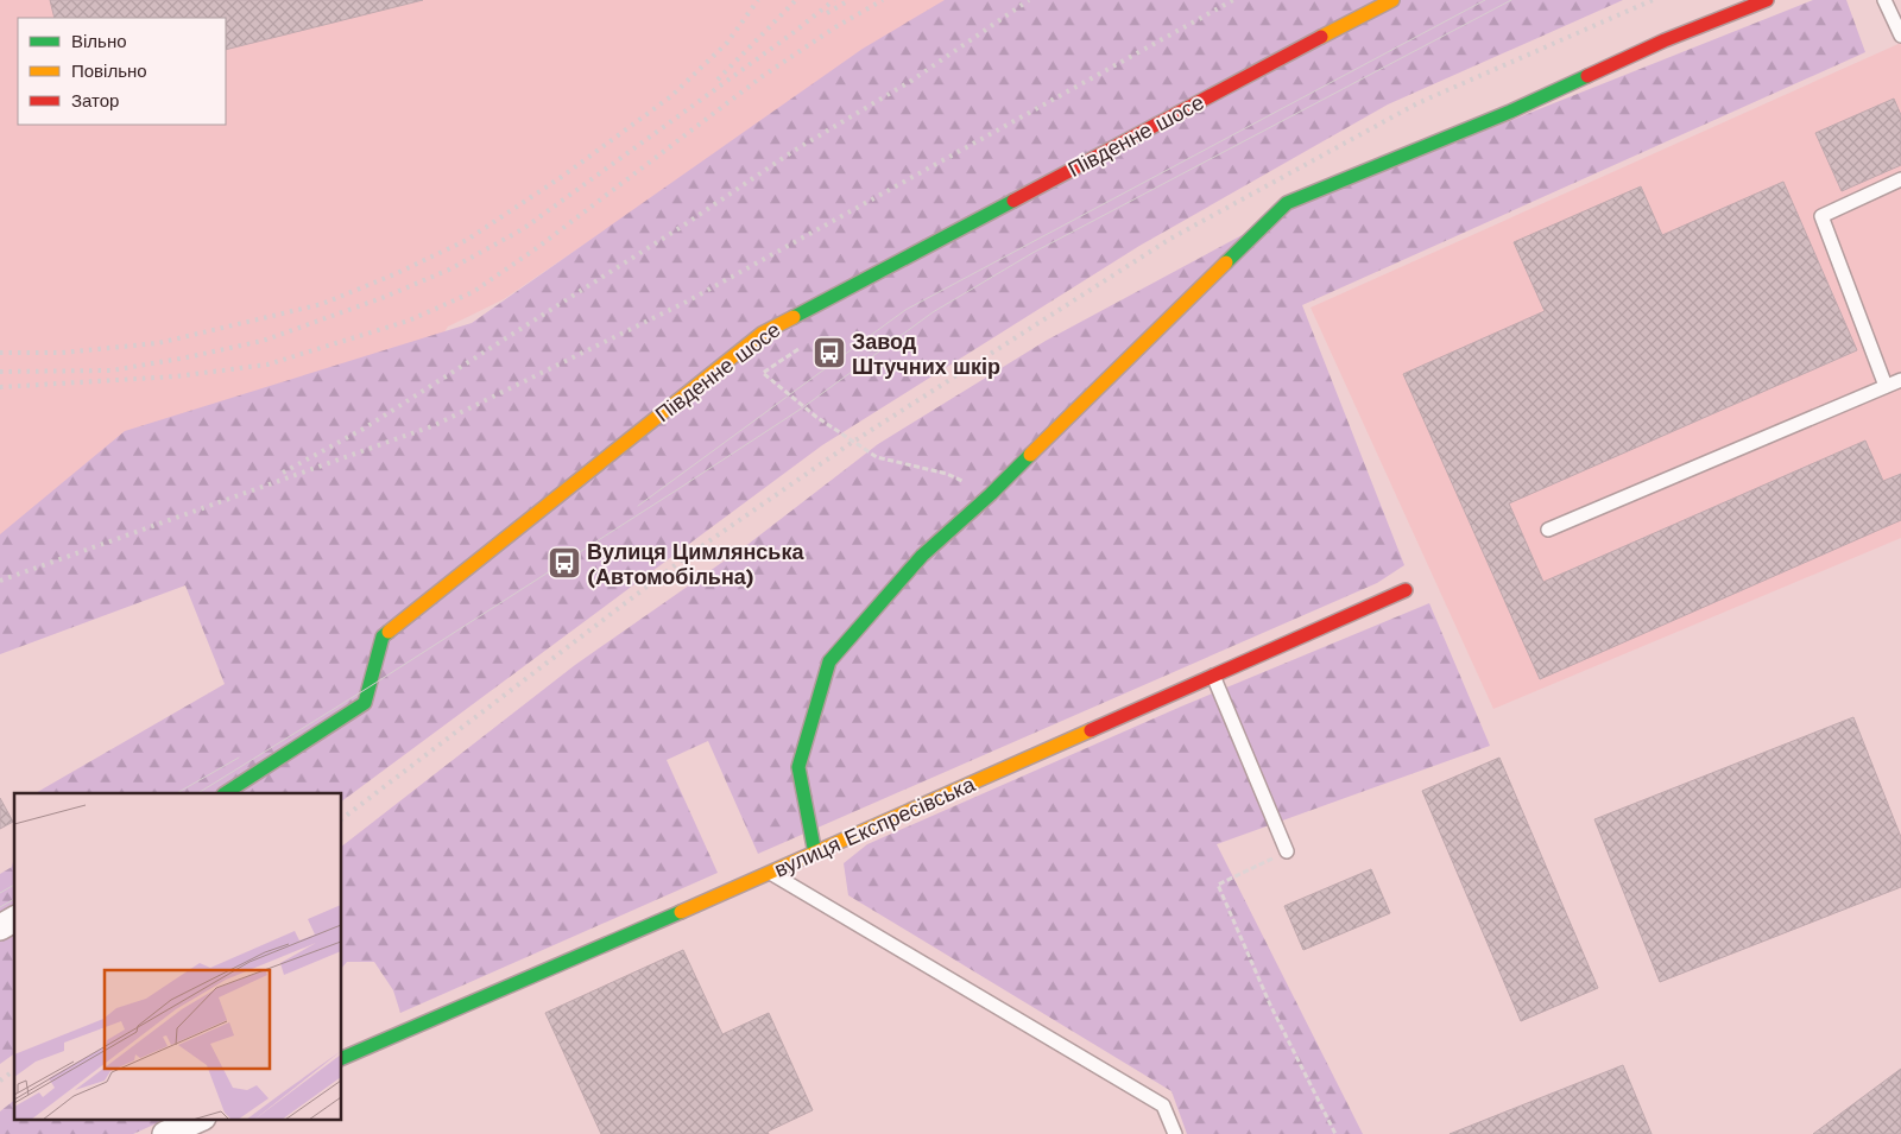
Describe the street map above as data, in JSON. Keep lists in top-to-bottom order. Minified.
{"streets":{"street":["Південне шосе","вулиця Експресівська"]},"places":{"bus stop":["Завод Штучних шкір","Вулиця Цимлянська (Автомобільна)"]},"legend":["Вільно","Повільно","Затор"]}
